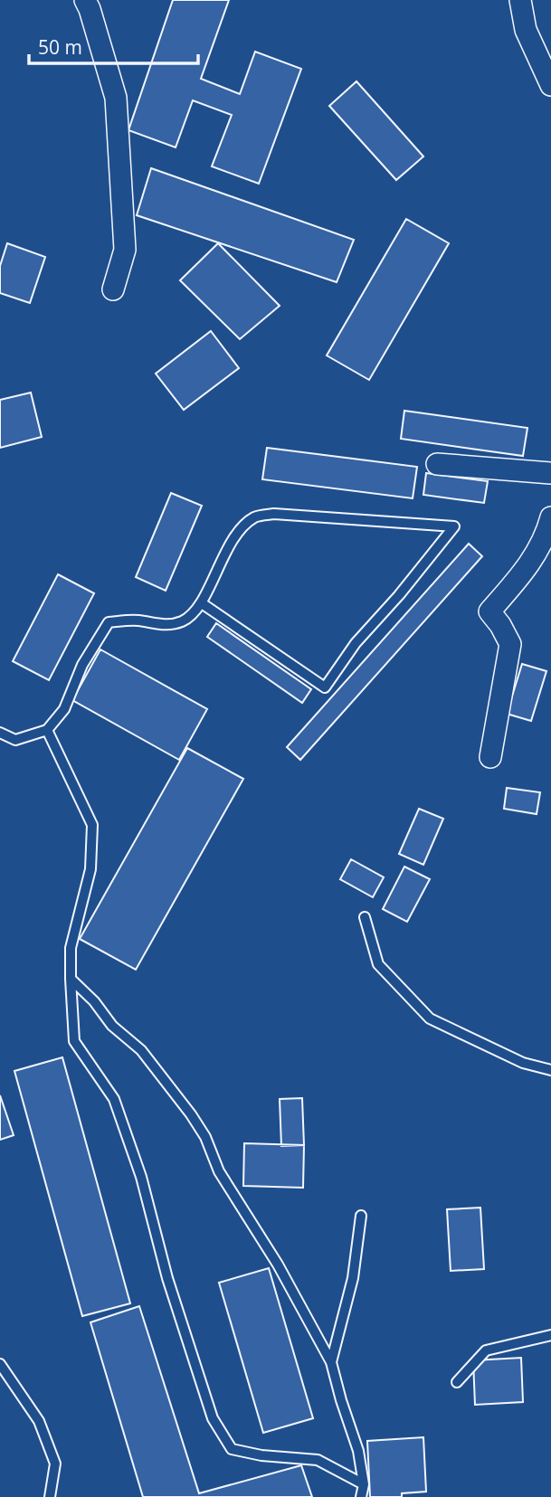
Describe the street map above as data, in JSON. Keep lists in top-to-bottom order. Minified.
{"scale_bar":"50 m"}
